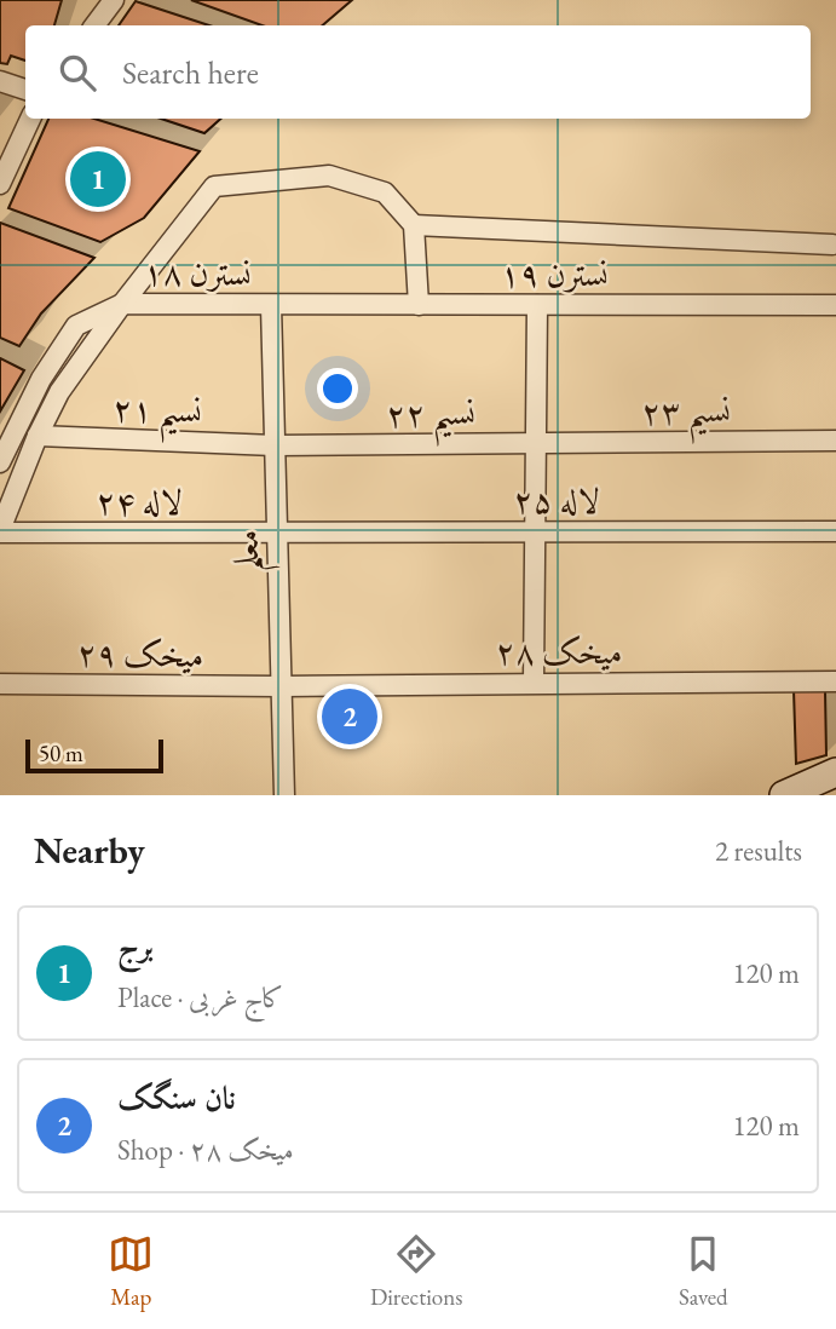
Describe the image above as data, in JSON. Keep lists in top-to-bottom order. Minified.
{"streets":{"street":["نسترن ۱۸","نسترن ۱۹","نسیم ۲۱","نسیم ۲۳","نسیم ۲۲","لاله ۲۵","لاله ۲۴","معلم","میخک ۲۸","میخک ۲۹"]},"crossings":[["نسترن ۱۸","نسترن ۱۹"],["نسترن ۱۸","معلم"],["نسترن ۱۹","معلم"],["نسیم ۲۱","نسیم ۲۲"],["نسیم ۲۱","معلم"],["نسیم ۲۳","نسیم ۲۲"],["نسیم ۲۲","معلم"],["لاله ۲۵","لاله ۲۴"],["لاله ۲۵","معلم"],["لاله ۲۴","معلم"],["معلم","میخک ۲۸"],["معلم","میخک ۲۹"],["میخک ۲۸","میخک ۲۹"]],"scale_bar":"50 m","page":{"search":"Search here","pins":["1","2"],"scale":"50 m","heading":["Nearby","2 results"],"list":[{"mark":"1","name":"برج","note":"Place · کاج غربی","value":"120 m"},{"mark":"2","name":"نان سنگک","note":"Shop · میخک ۲۸","value":"120 m"}],"nav":["Map","Directions","Saved"]}}
